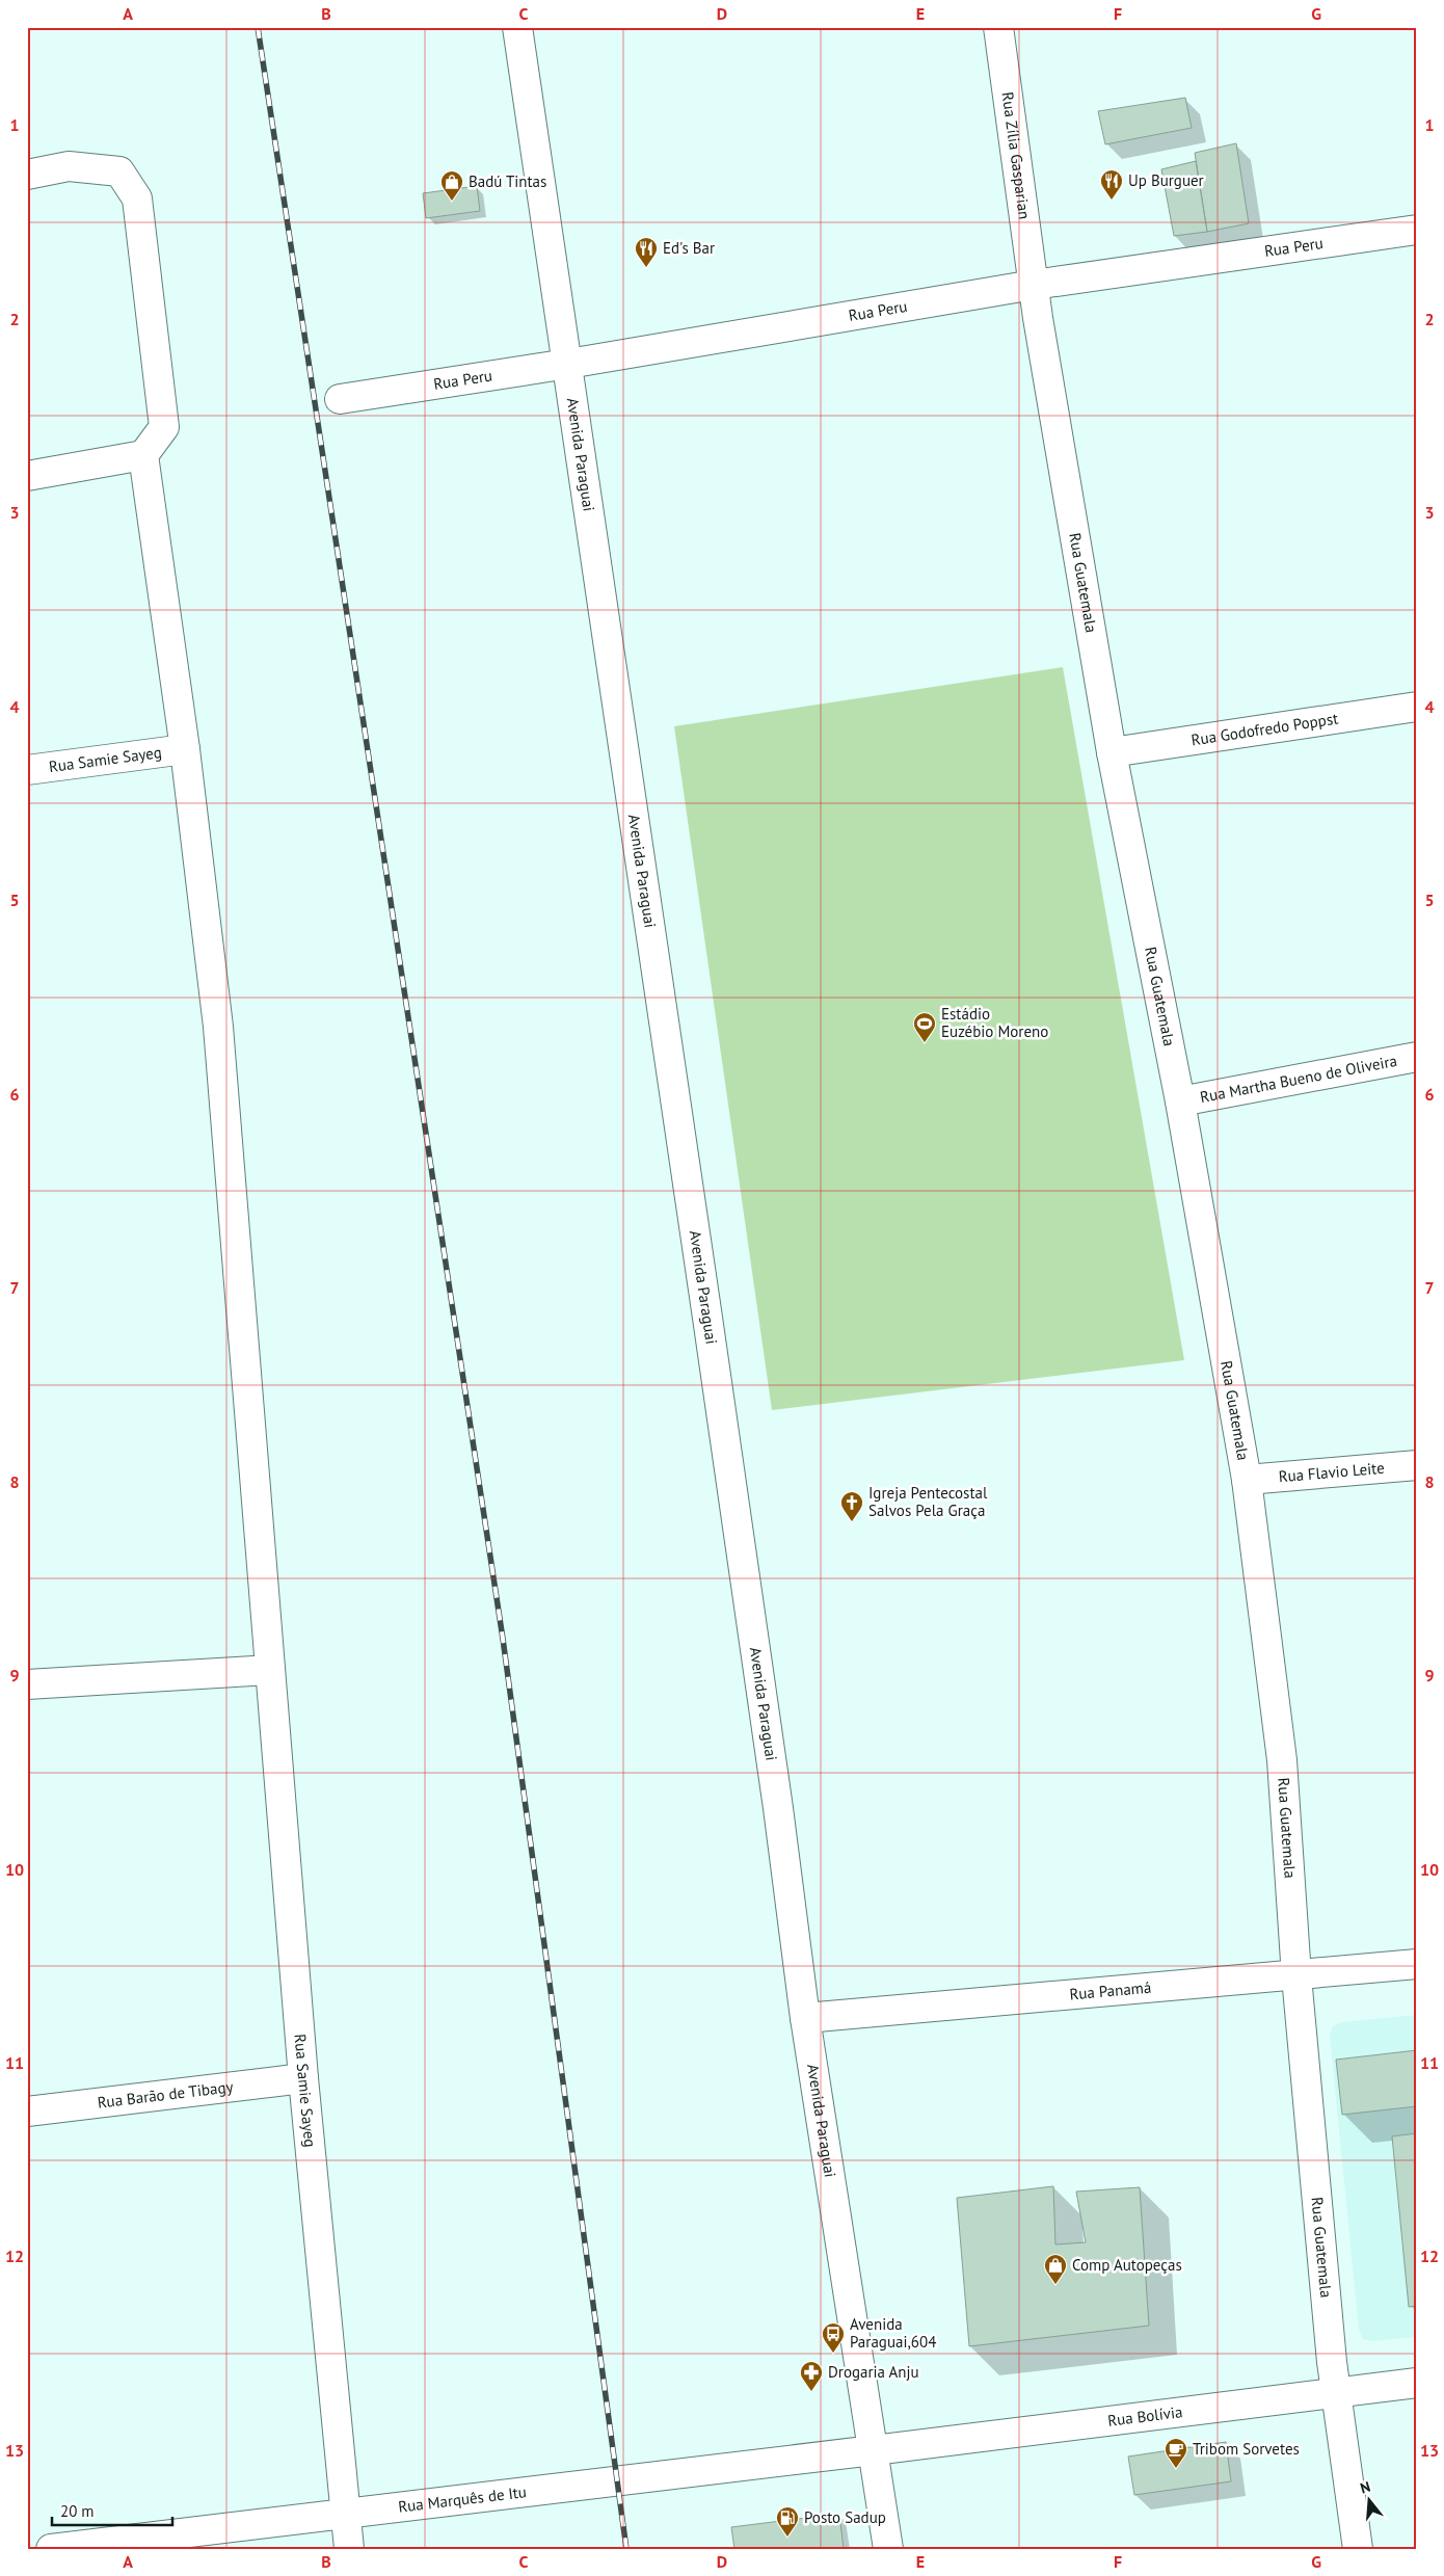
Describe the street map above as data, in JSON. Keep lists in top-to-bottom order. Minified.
{"streets":{"street":["Rua Zília Gasparian","Rua Peru","Avenida Paraguai","Rua Guatemala","Rua Godofredo Poppst","Rua Samie Sayeg","Rua Martha Bueno de Oliveira","Rua Flavio Leite","Rua Panamá","Rua Barão de Tibagy","Rua Bolívia","Rua Marquês de Itu"]},"crossings":[["Rua Zília Gasparian","Rua Peru"],["Rua Zília Gasparian","Rua Guatemala"],["Rua Peru","Avenida Paraguai"],["Rua Peru","Rua Guatemala"],["Avenida Paraguai","Rua Panamá"],["Avenida Paraguai","Rua Bolívia"],["Avenida Paraguai","Rua Marquês de Itu"],["Rua Guatemala","Rua Godofredo Poppst"],["Rua Guatemala","Rua Martha Bueno de Oliveira"],["Rua Guatemala","Rua Flavio Leite"],["Rua Guatemala","Rua Panamá"],["Rua Guatemala","Rua Bolívia"],["Rua Samie Sayeg","Rua Barão de Tibagy"],["Rua Samie Sayeg","Rua Marquês de Itu"],["Rua Bolívia","Rua Marquês de Itu"]],"places":{"restaurant":["Up Burguer","Ed's Bar"],"shop":["Badú Tintas","Comp Autopeças"],"sports":["Estádio Euzébio Moreno"],"church":["Igreja Pentecostal Salvos Pela Graça"],"bus stop":["Avenida Paraguai,604"],"pharmacy":["Drogaria Anju"],"cafe":["Tribom Sorvetes"],"fuel station":["Posto Sadup"]},"scale_bar":"20 m","north":"top","grid":{"columns":["A","B","C","D","E","F","G"],"rows":["1","2","3","4","5","6","7","8","9","10","11","12","13"]}}
